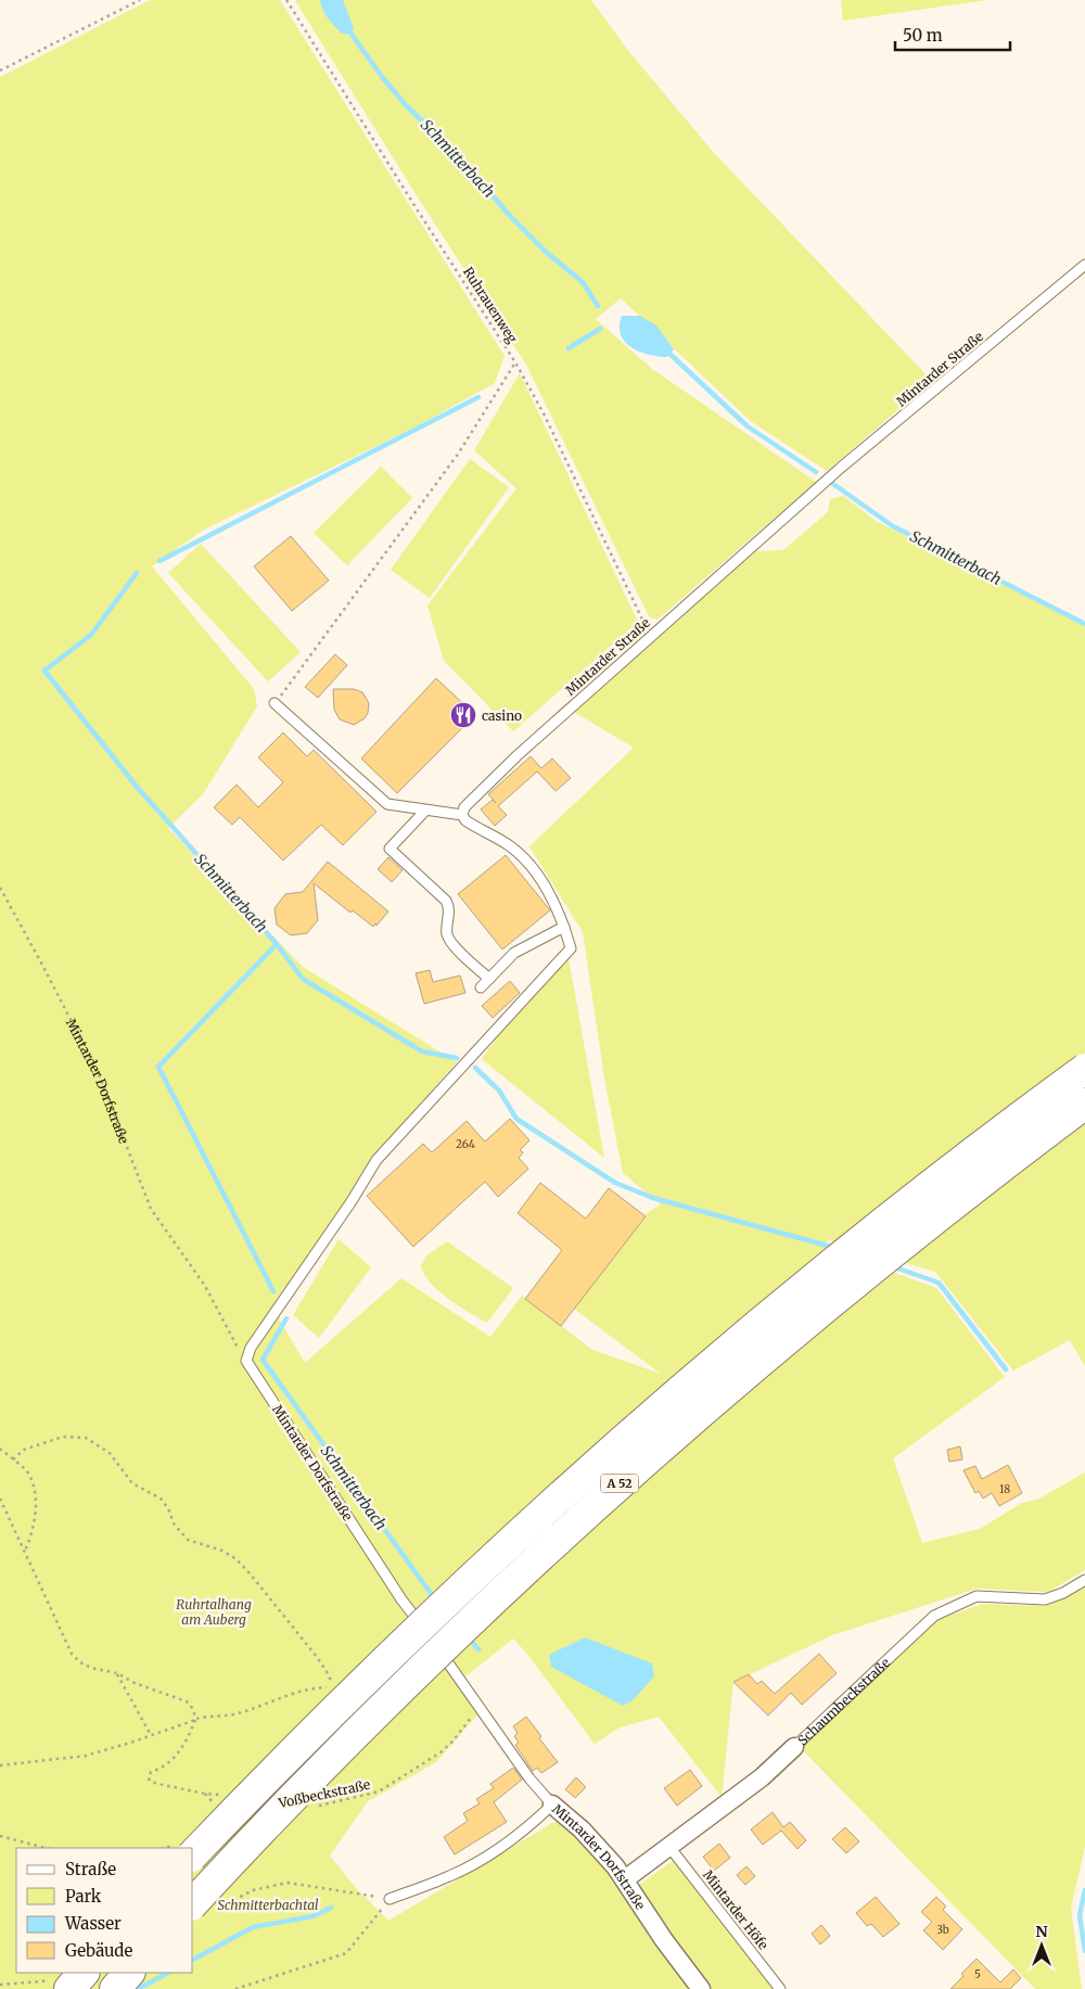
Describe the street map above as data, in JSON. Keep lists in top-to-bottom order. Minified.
{"streets":{"highway":["A 52"],"street":["Mintarder Dorfstraße","Schaumbeckstraße"],"lane":["Mintarder Straße","Mintarder Höfe"],"path":["Ruhrauenweg","Voßbeckstraße"]},"crossings":[["Ruhrauenweg","Mintarder Straße"],["Mintarder Dorfstraße","Schaumbeckstraße"],["Mintarder Dorfstraße","Voßbeckstraße"],["Schaumbeckstraße","Mintarder Höfe"]],"water":["Schmitterbach"],"parks":["Ruhrtalhang am Auberg","Schmitterbachtal"],"places":{"restaurant":["casino"]},"house_numbers":["264","18","3b","5"],"legend":["Straße","Park","Wasser","Gebäude"],"scale_bar":"50 m","north":"top"}
